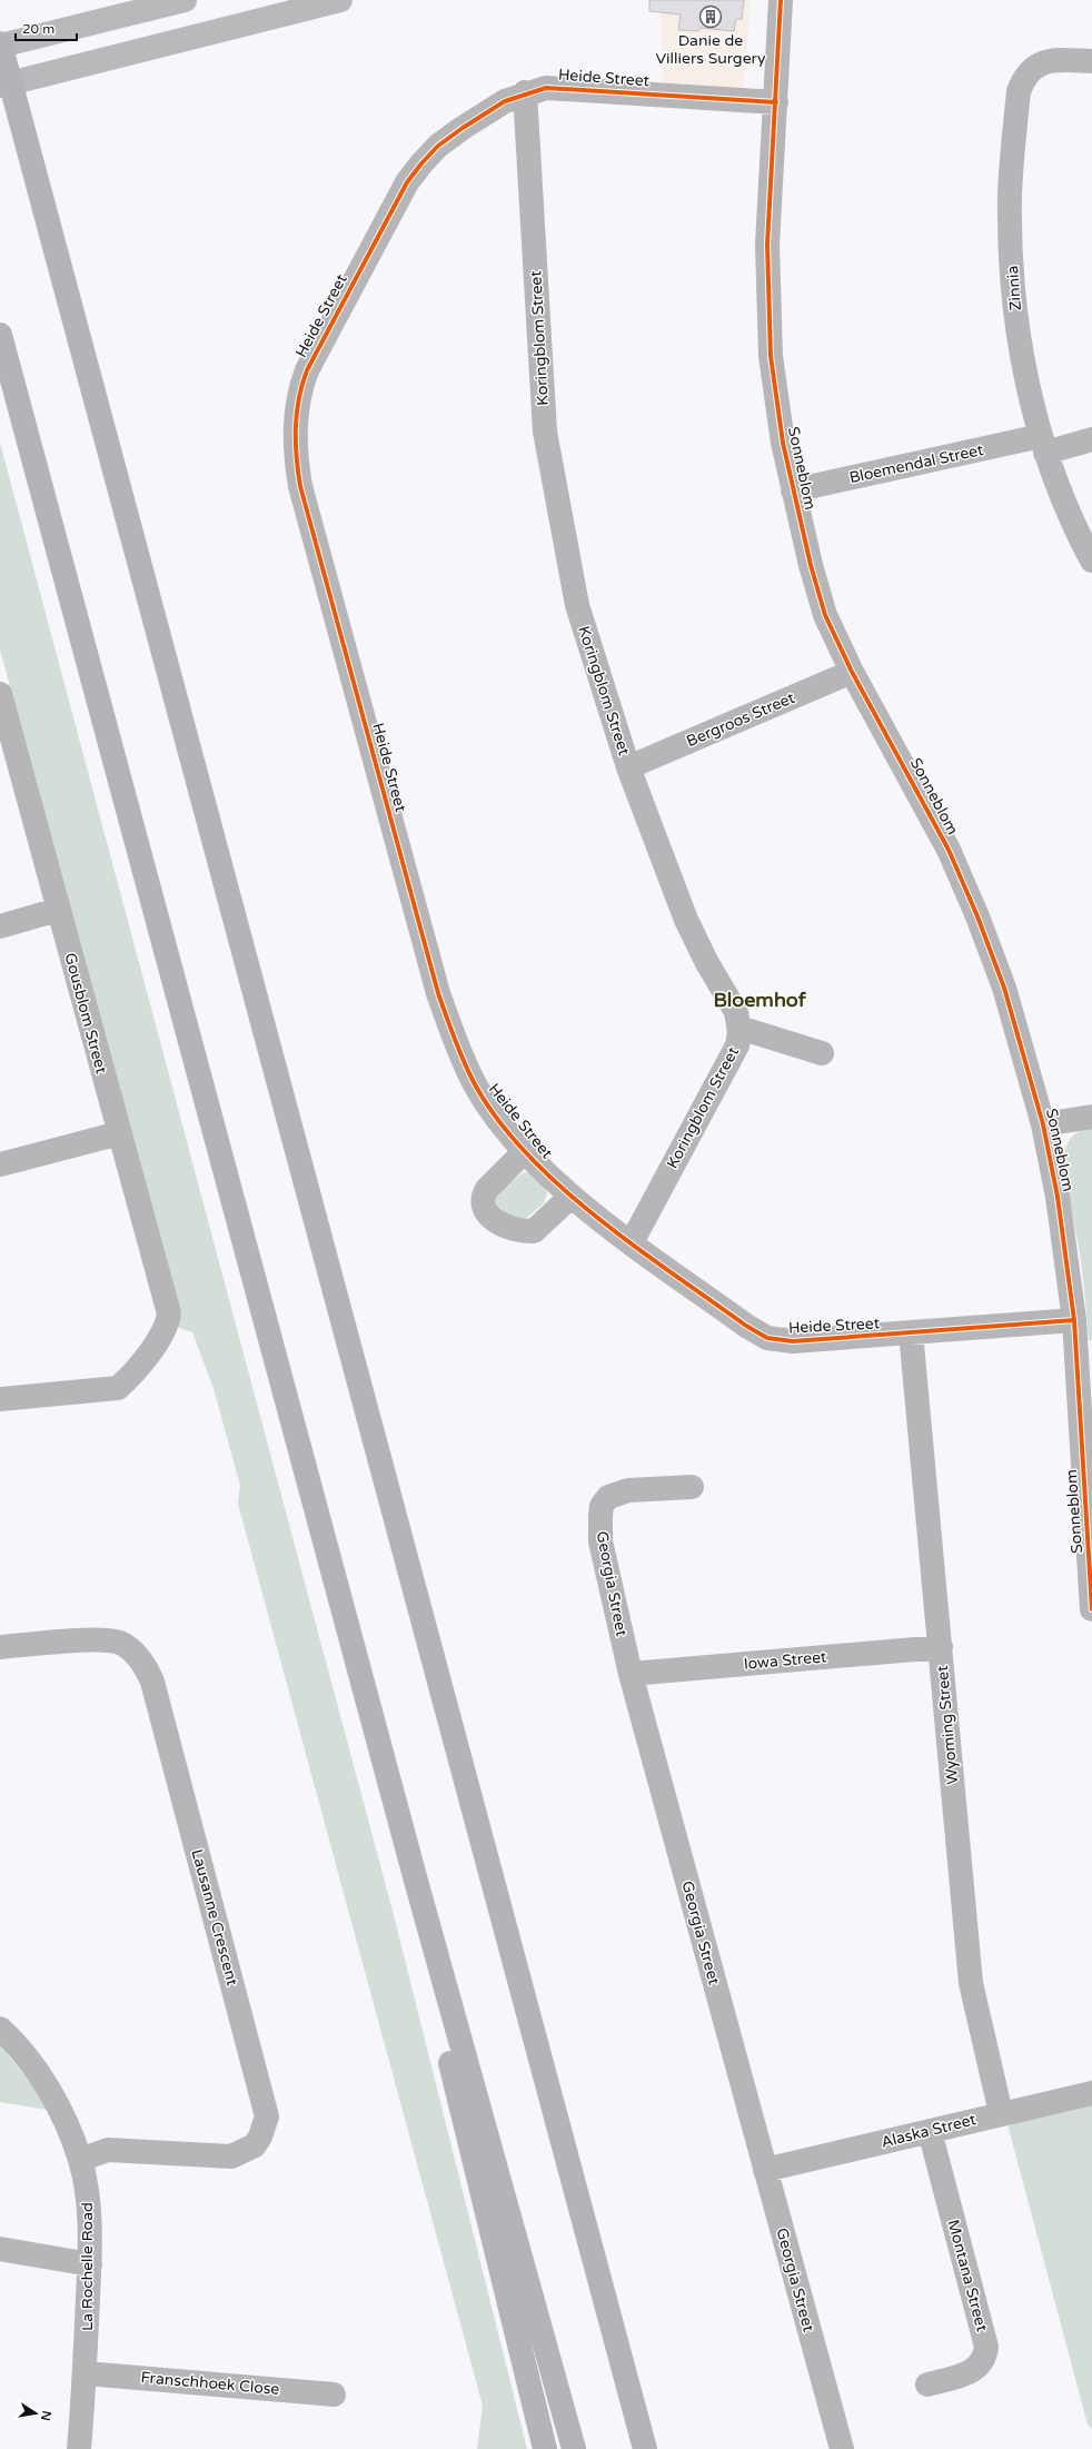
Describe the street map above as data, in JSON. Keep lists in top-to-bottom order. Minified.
{"streets":{"street":["Heide Street","Zinnia","Koringblom Street","Bloemendal Street","Sonneblom","Bergroos Street","Gousblom Street","Georgia Street","Iowa Street","Wyoming Street","Lausanne Crescent","Alaska Street","La Rochelle Road","Montana Street","Franschhoek Close"]},"crossings":[["Heide Street","Koringblom Street"],["Heide Street","Sonneblom"],["Heide Street","Wyoming Street"],["Zinnia","Bloemendal Street"],["Koringblom Street","Bergroos Street"],["Bloemendal Street","Sonneblom"],["Sonneblom","Bergroos Street"],["Georgia Street","Iowa Street"],["Georgia Street","Alaska Street"],["Iowa Street","Wyoming Street"],["Wyoming Street","Alaska Street"],["Lausanne Crescent","La Rochelle Road"],["Alaska Street","Montana Street"],["La Rochelle Road","Franschhoek Close"]],"districts":["Bloemhof"],"places":{"building":["Danie de Villiers Surgery"]},"scale_bar":"20 m","north":"right"}
